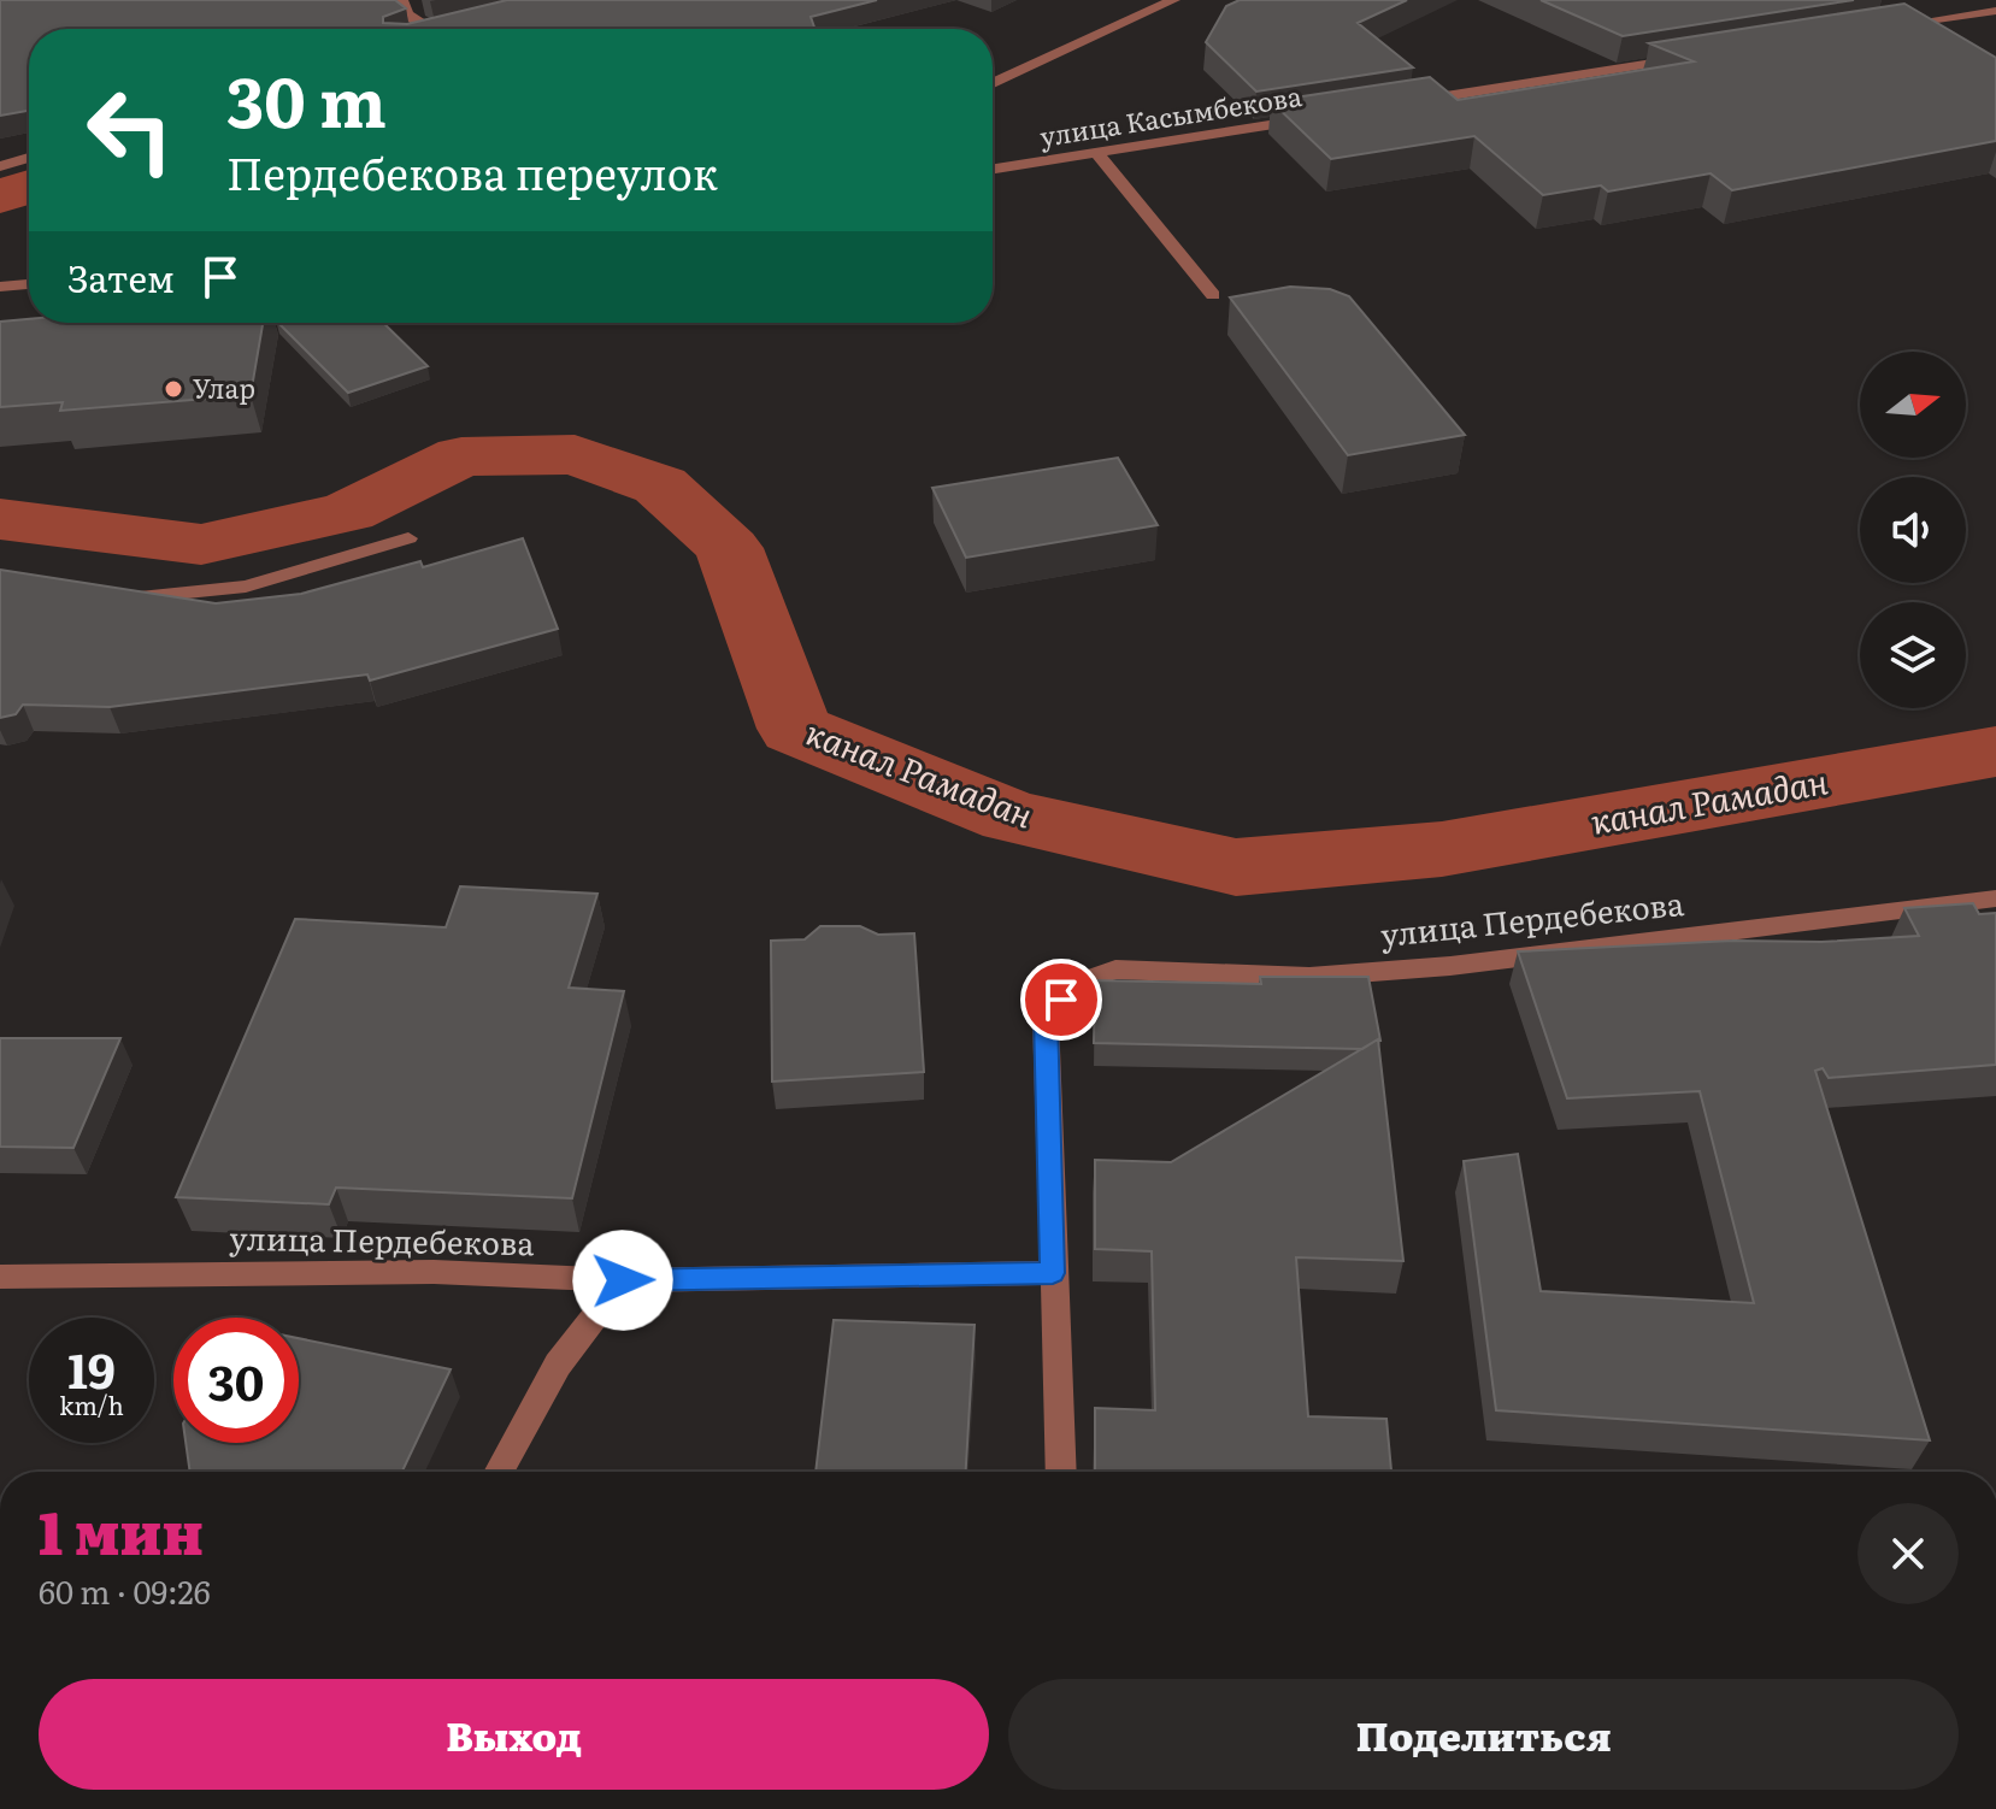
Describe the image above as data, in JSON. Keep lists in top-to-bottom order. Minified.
{"streets":{"street":["улица Касымбекова","улица Пердебекова"]},"water":["канал Рамадан"],"places":["Улар"],"north":"right","page":{"turn":["30 m","Пердебекова переулок"],"then":"Затем","speed":"19 km/h","limit":"30","heading":["1 мин","60 m · 09:26"],"buttons":["Выход","Поделиться"]}}
